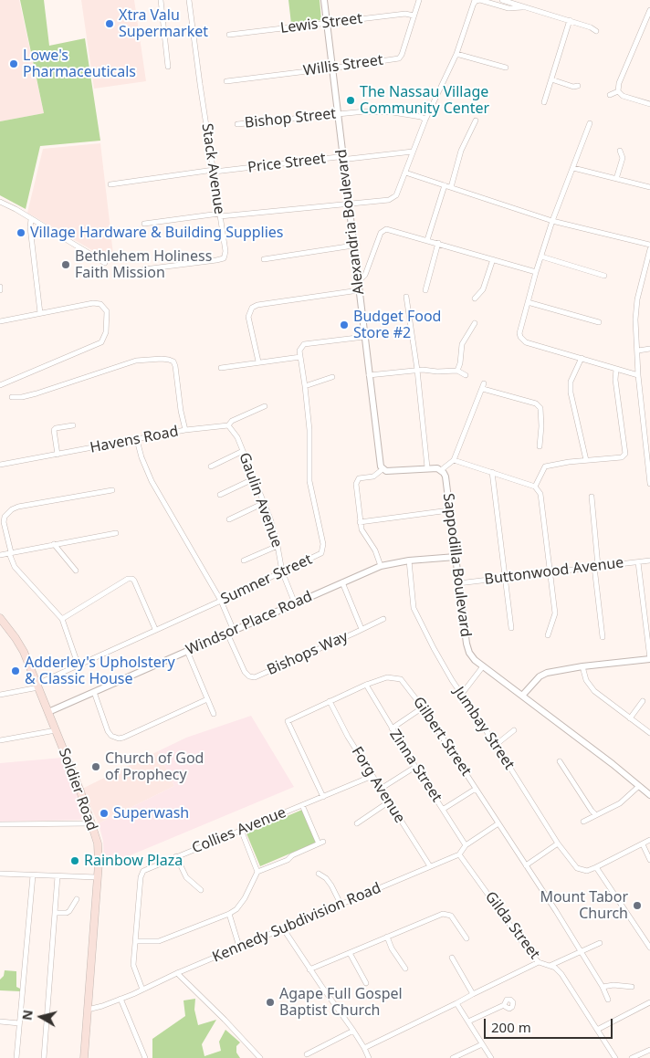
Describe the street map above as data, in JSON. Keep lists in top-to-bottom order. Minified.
{"streets":{"main road":["Soldier Road"],"street":["Lewis Street","Willis Street","Bishop Street","Price Street","Stack Avenue","Alexandria Boulevard","Havens Road","Gaulin Avenue","Sappodilla Boulevard","Buttonwood Avenue","Sumner Street","Windsor Place Road","Bishops Way","Jumbay Street","Gilbert Street","Zinna Street","Forg Avenue","Collies Avenue","Kennedy Subdivision Road","Gilda Street"]},"crossings":[["Lewis Street","Willis Street"],["Lewis Street","Alexandria Boulevard"],["Willis Street","Alexandria Boulevard"],["Bishop Street","Alexandria Boulevard"],["Price Street","Stack Avenue"],["Price Street","Alexandria Boulevard"],["Havens Road","Gaulin Avenue"],["Gaulin Avenue","Sumner Street"],["Gaulin Avenue","Windsor Place Road"],["Sappodilla Boulevard","Buttonwood Avenue"],["Sappodilla Boulevard","Windsor Place Road"],["Sumner Street","Soldier Road"],["Windsor Place Road","Bishops Way"],["Windsor Place Road","Jumbay Street"],["Windsor Place Road","Soldier Road"],["Gilbert Street","Zinna Street"],["Gilbert Street","Forg Avenue"],["Gilbert Street","Collies Avenue"],["Forg Avenue","Collies Avenue"],["Forg Avenue","Kennedy Subdivision Road"],["Soldier Road","Kennedy Subdivision Road"],["Collies Avenue","Kennedy Subdivision Road"],["Kennedy Subdivision Road","Gilda Street"]],"places":["Xtra Valu Supermarket","Lowe's Pharmaceuticals","The Nassau Village Community Center","Village Hardware & Building Supplies","Bethlehem Holiness Faith Mission","Budget Food Store #2","Adderley's Upholstery & Classic House","Church of God of Prophecy","Superwash","Rainbow Plaza","Mount Tabor Church","Agape Full Gospel Baptist Church"],"scale_bar":"200 m","north":"left"}
